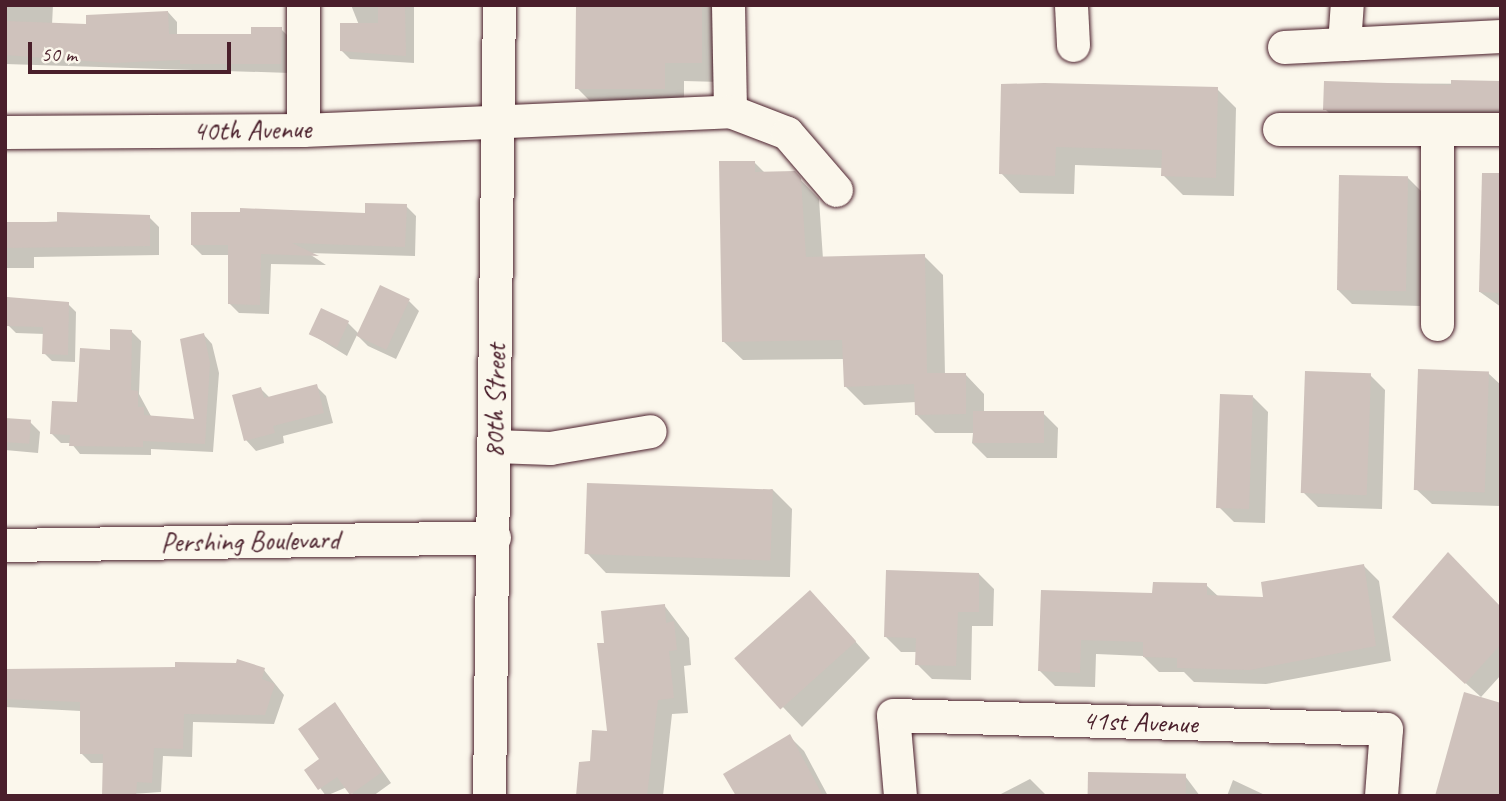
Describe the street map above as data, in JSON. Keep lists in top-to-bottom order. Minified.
{"streets":{"street":["40th Avenue","80th Street","Pershing Boulevard","41st Avenue"]},"crossings":[["40th Avenue","80th Street"],["80th Street","Pershing Boulevard"]],"scale_bar":"50 m"}
